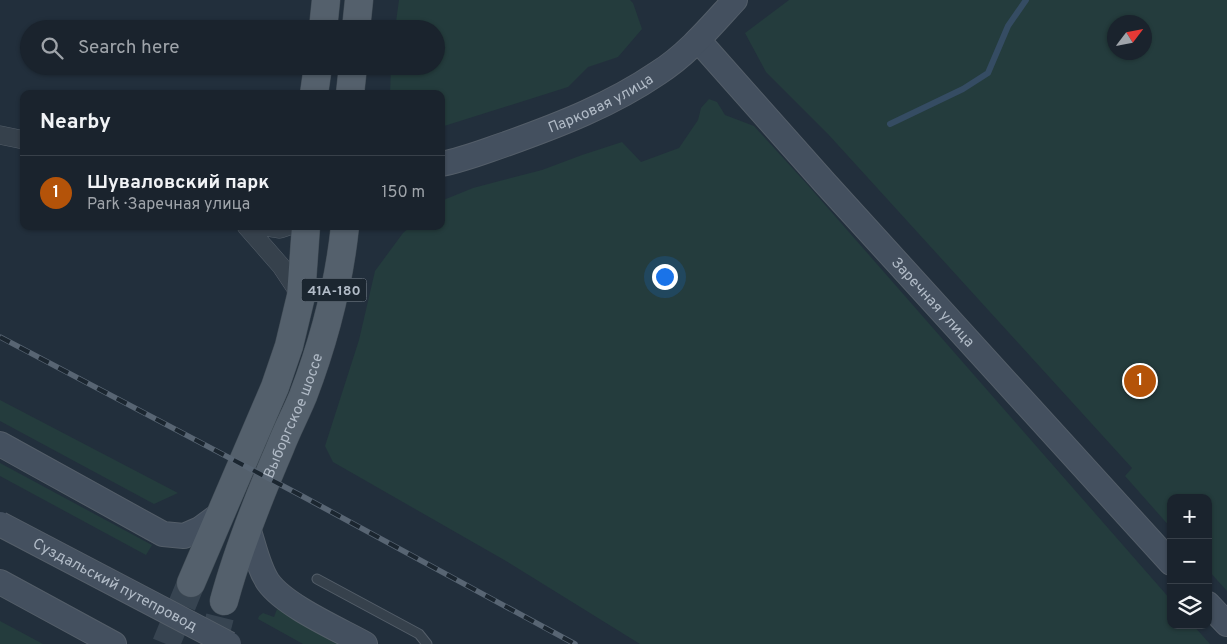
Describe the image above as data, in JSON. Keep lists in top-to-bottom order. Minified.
{"streets":{"main road":["41А-180","Выборгское шоссе"],"street":["Парковая улица","Заречная улица","Суздальский путепровод"]},"crossings":[["Парковая улица","Заречная улица"]],"north":"top right","page":{"search":"Search here","heading":"Nearby","list":[{"mark":"1","name":"Шуваловский парк","note":"Park · Заречная улица","value":"150 m"}],"pins":"1","map_buttons":["+","−"]}}
